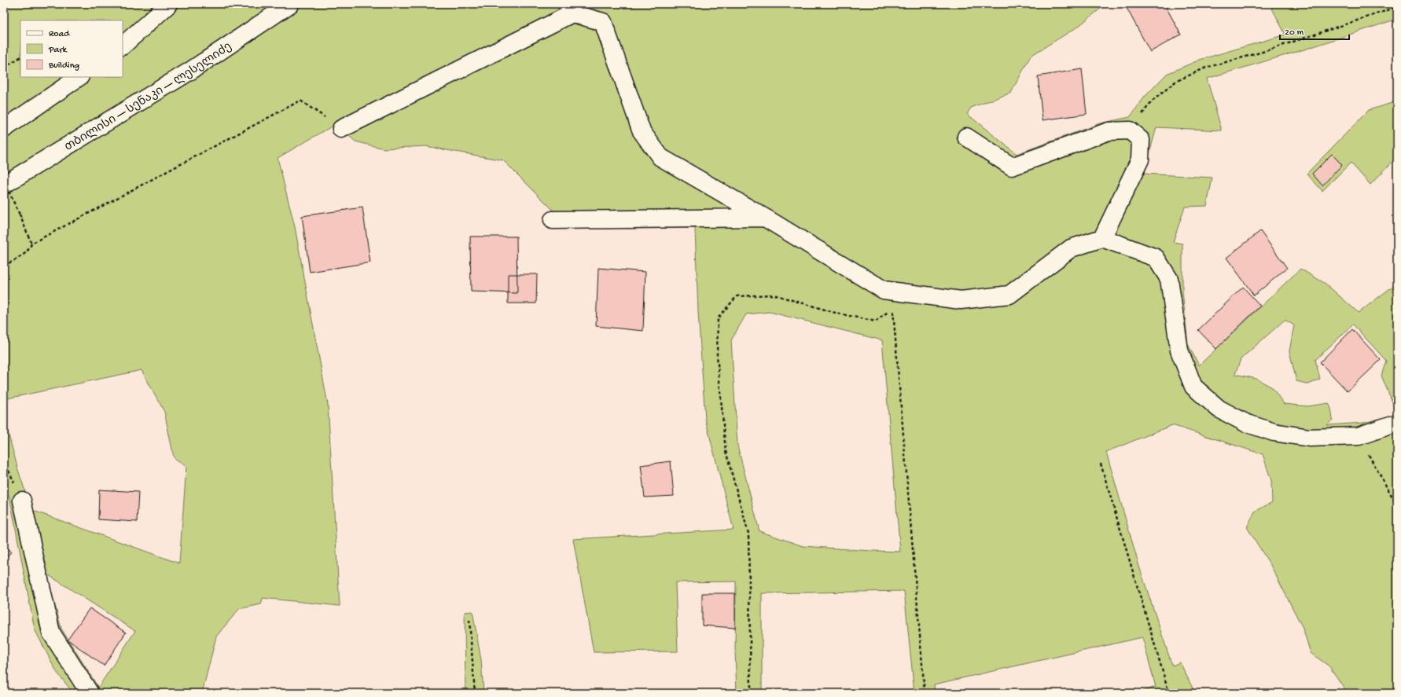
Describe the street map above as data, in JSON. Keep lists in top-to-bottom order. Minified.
{"streets":{"main road":["თბილისი — სენაკი — ლესელიძე"]},"legend":["Road","Park","Building"],"scale_bar":"20 m"}
